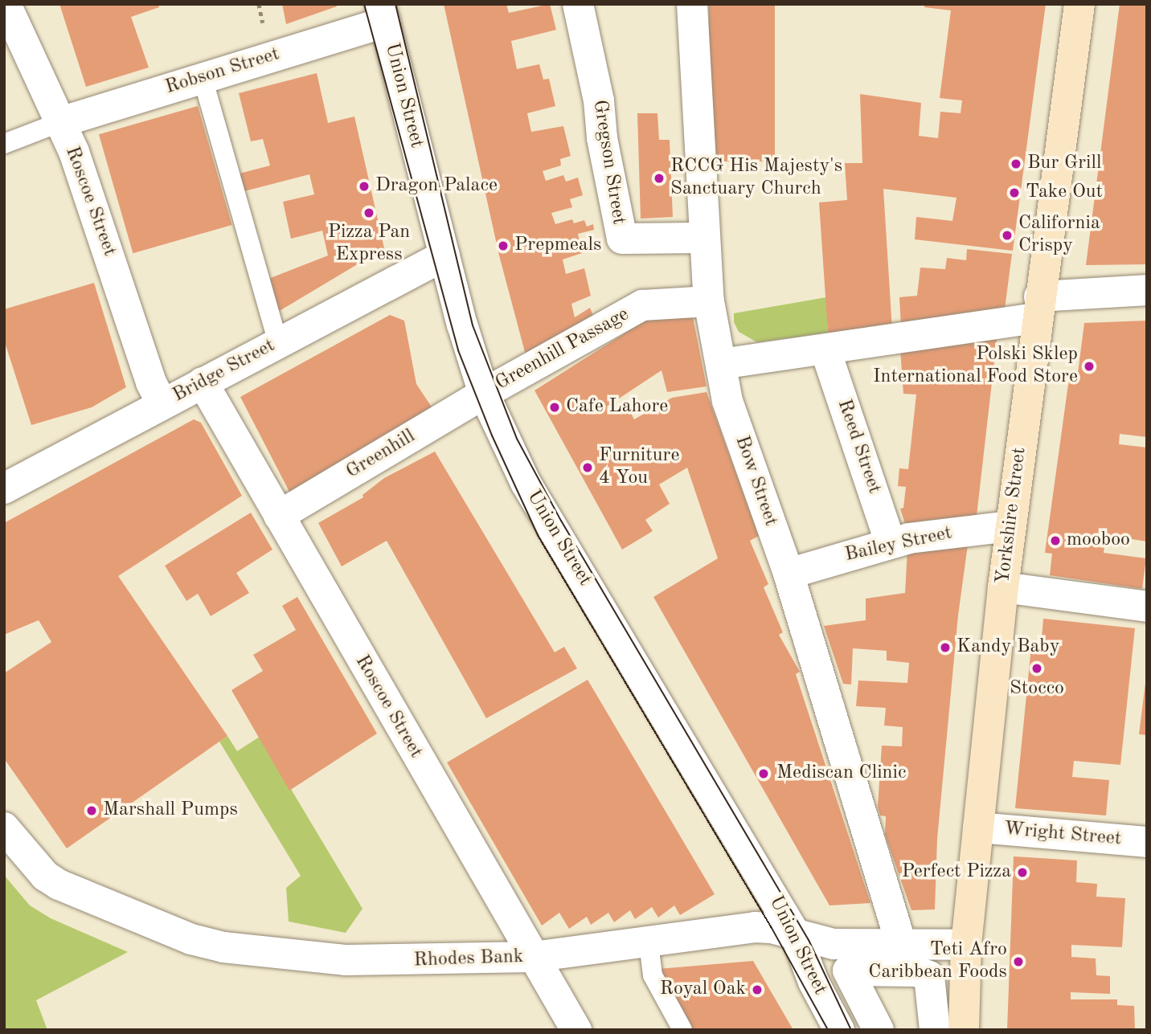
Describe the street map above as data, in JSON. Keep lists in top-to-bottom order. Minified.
{"streets":{"main road":["Yorkshire Street"],"street":["Robson Street","Union Street","Gregson Street","Roscoe Street","Greenhill Passage","Bridge Street","Reed Street","Greenhill","Bow Street","Bailey Street","Wright Street","Rhodes Bank"]},"crossings":[["Robson Street","Union Street"],["Robson Street","Roscoe Street"],["Union Street","Greenhill Passage"],["Union Street","Bridge Street"],["Union Street","Greenhill"],["Union Street","Rhodes Bank"],["Gregson Street","Bow Street"],["Roscoe Street","Bridge Street"],["Roscoe Street","Greenhill"],["Roscoe Street","Rhodes Bank"],["Greenhill Passage","Greenhill"],["Greenhill Passage","Bow Street"],["Reed Street","Bailey Street"],["Bow Street","Bailey Street"],["Bow Street","Rhodes Bank"],["Yorkshire Street","Bailey Street"],["Yorkshire Street","Wright Street"],["Yorkshire Street","Rhodes Bank"]],"places":["Bur Grill","RCCG His Majesty's Sanctuary Church","Dragon Palace","Take Out","Pizza Pan Express","California Crispy","Prepmeals","Polski Sklep International Food Store","Cafe Lahore","Furniture 4 You","mooboo","Kandy Baby","Stocco","Mediscan Clinic","Marshall Pumps","Perfect Pizza","Teti Afro Caribbean Foods","Royal Oak"]}
